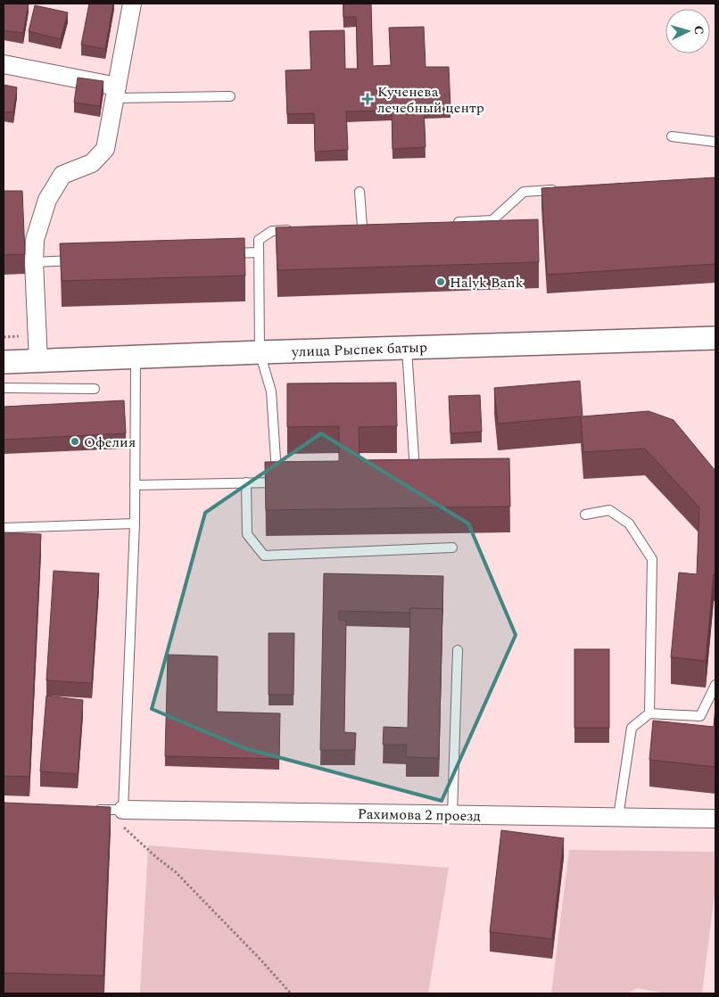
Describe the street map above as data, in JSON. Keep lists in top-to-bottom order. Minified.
{"streets":{"street":["улица Рыспек батыр","Рахимова 2 проезд"]},"places":{"health":["Кученева лечебный центр"],"other":["Halyk Bank","Офелия"]},"north":"right"}
